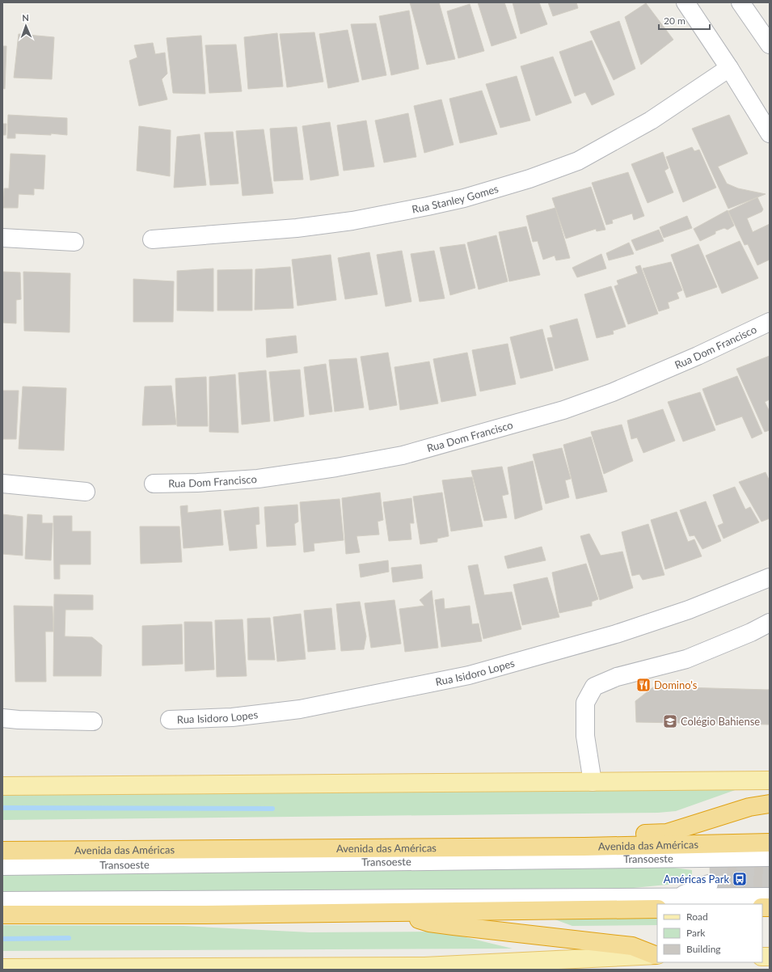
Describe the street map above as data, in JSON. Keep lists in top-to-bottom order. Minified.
{"streets":{"highway":["Avenida das Américas"],"street":["Rua Stanley Gomes","Rua Dom Francisco","Rua Isidoro Lopes","Transoeste"]},"places":{"restaurant":["Domino's"],"school or university":["Colégio Bahiense"],"bus stop":["Américas Park"]},"legend":["Road","Park","Building"],"scale_bar":"20 m","north":"top"}
